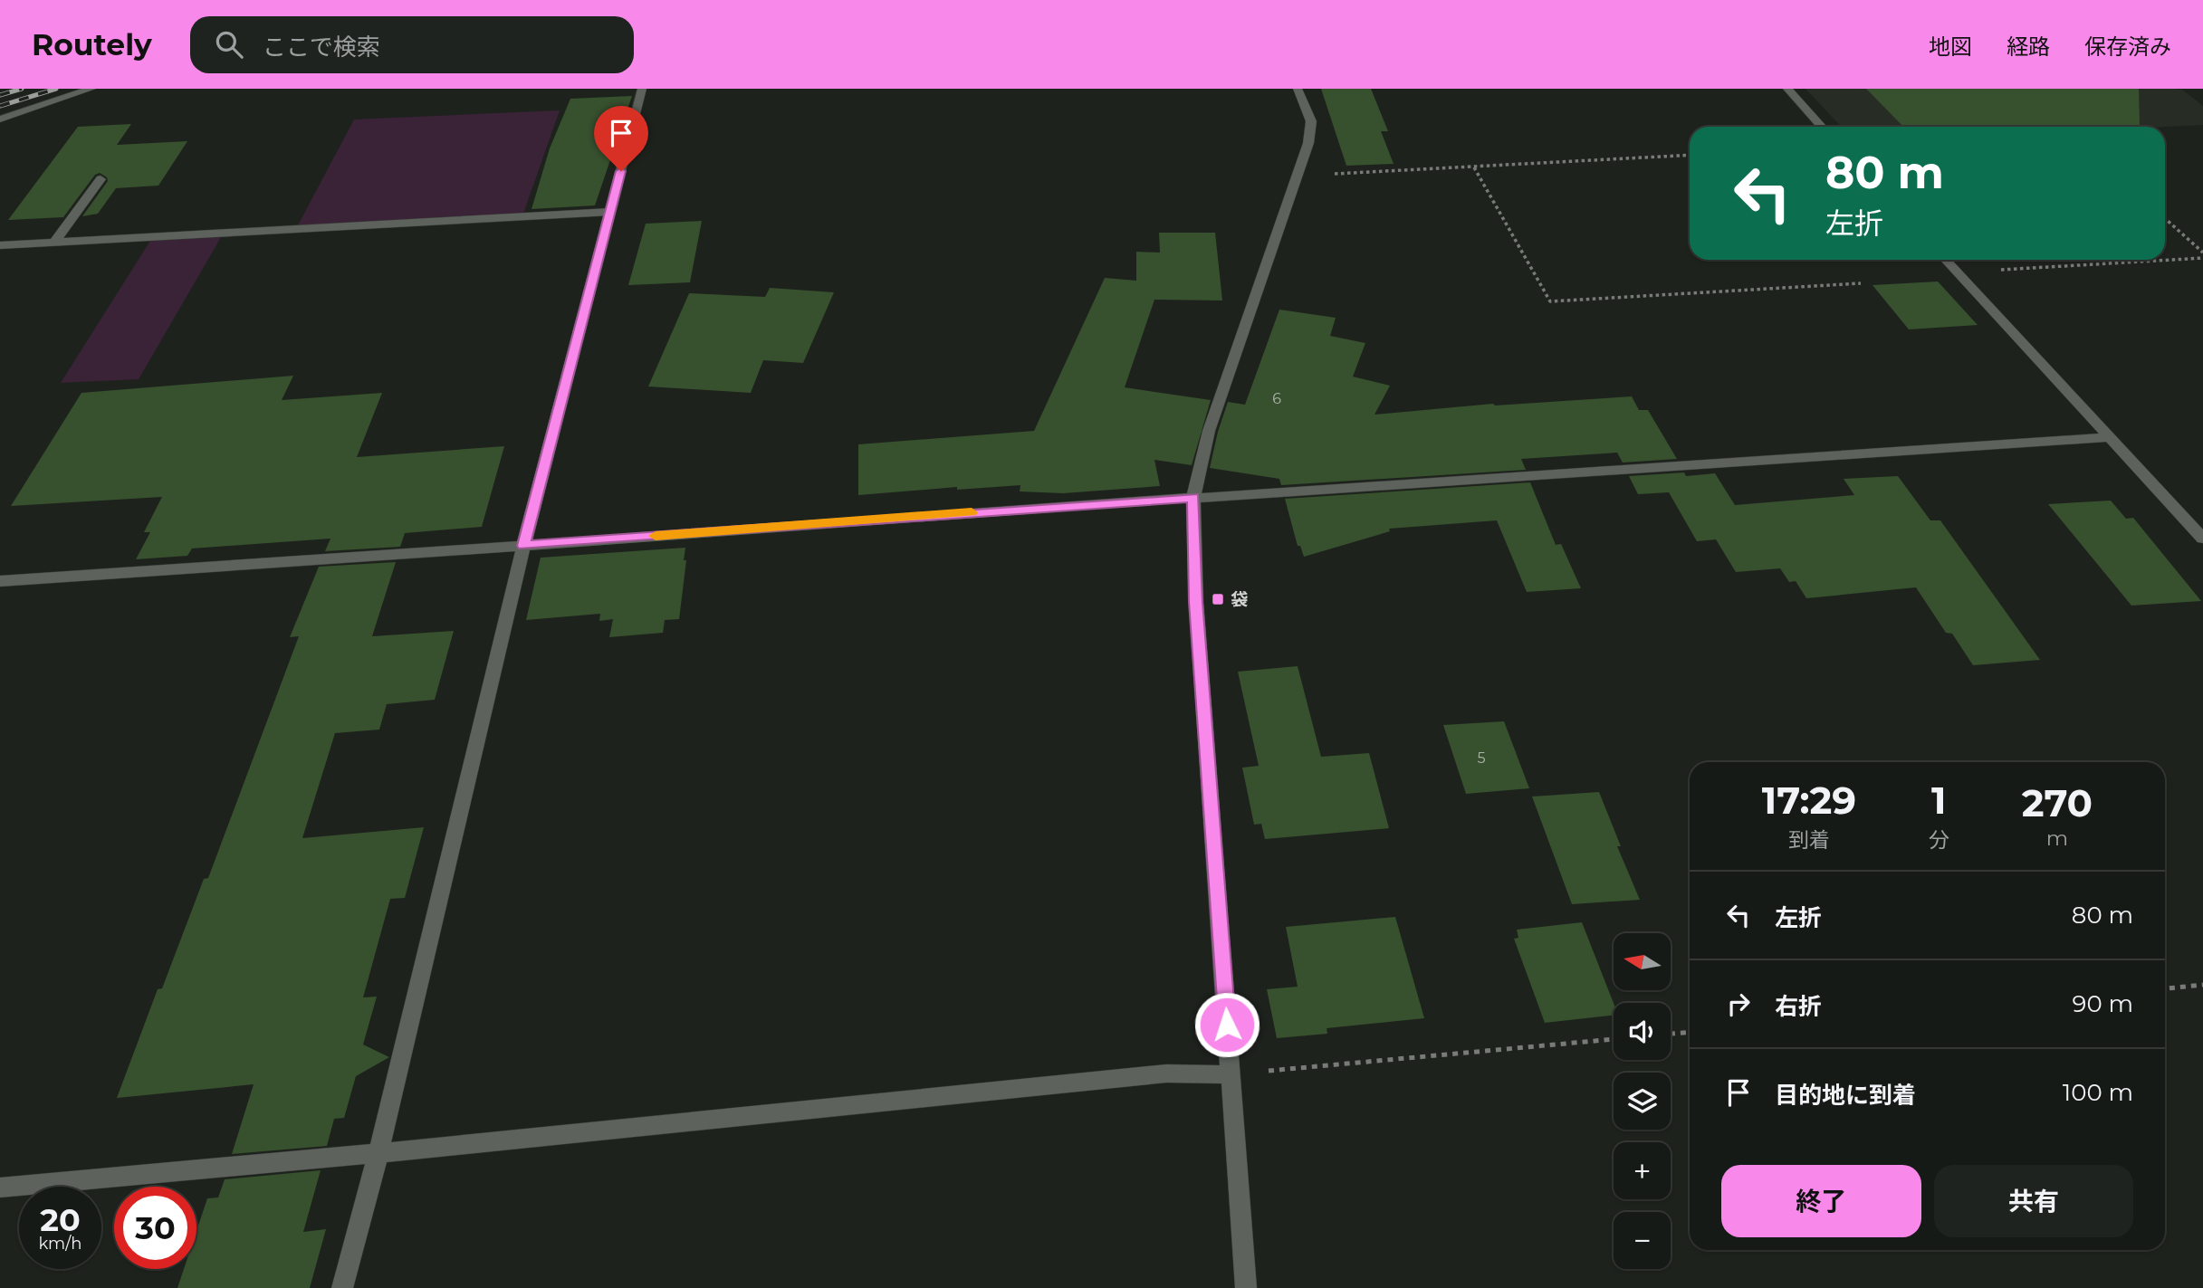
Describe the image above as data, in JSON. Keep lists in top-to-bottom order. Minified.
{"places":{"transit":["袋"]},"house_numbers":["6","5"],"north":"left","page":{"header":"Routely","search":"ここで検索","nav":["地図","経路","保存済み"],"turn":["80 m","左折"],"eta":["17:29","到着","1","分","270","m"],"list":[{"name":"左折","value":"80 m"},{"name":"右折","value":"90 m"},{"name":"目的地に到着","value":"100 m"}],"map_buttons":["+","−"],"buttons":["終了","共有"],"speed":"20 km/h","limit":"30"}}
